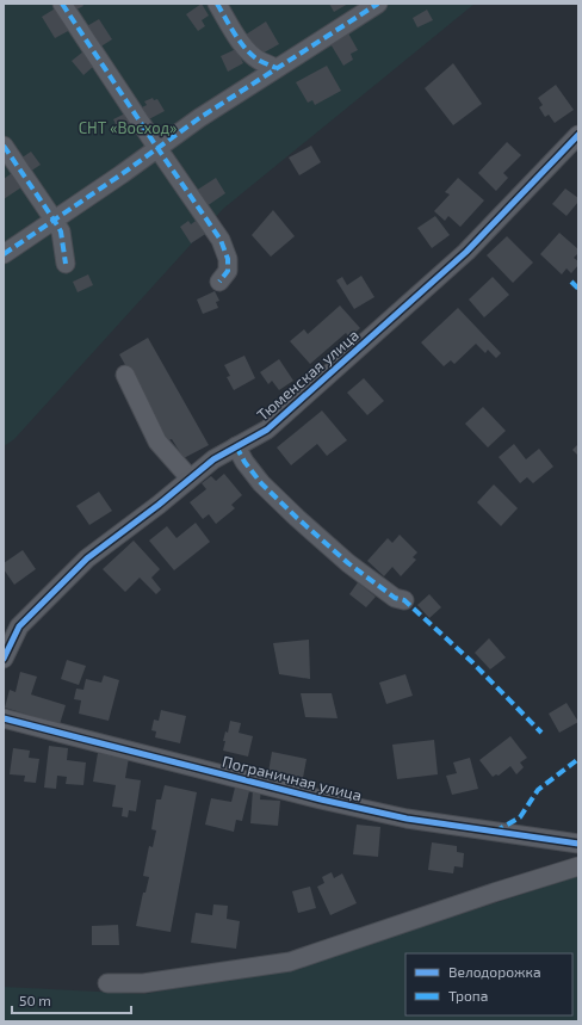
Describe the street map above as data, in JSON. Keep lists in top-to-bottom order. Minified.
{"streets":{"street":["Тюменская улица","Пограничная улица"]},"parks":["СНТ «Восход»"],"legend":["Велодорожка","Тропа"],"scale_bar":"50 m"}
